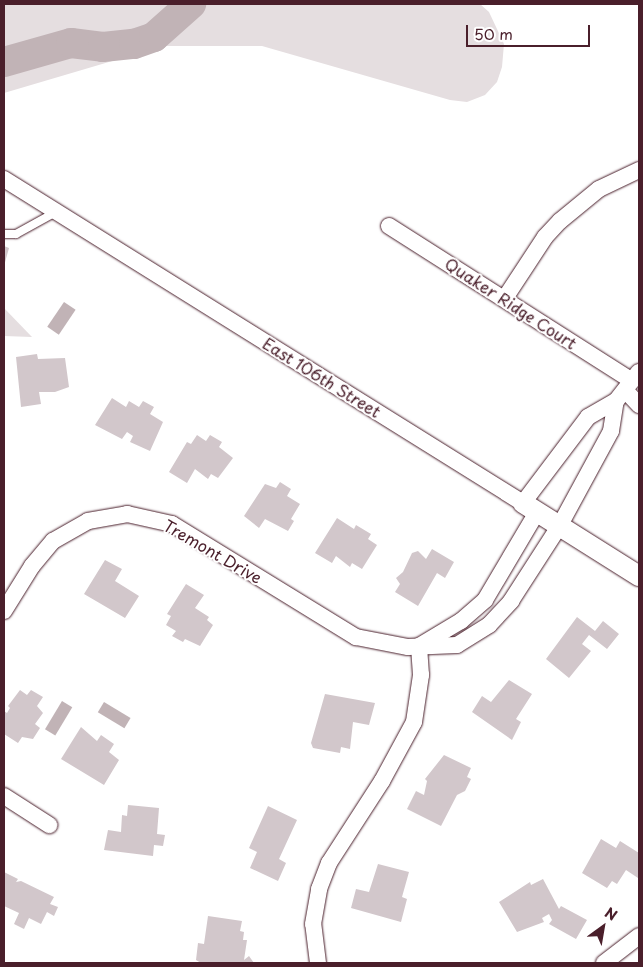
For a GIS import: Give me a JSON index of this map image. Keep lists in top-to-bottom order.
{
  "streets": {
    "street": ["Quaker Ridge Court", "East 106th Street", "Tremont Drive"]
  },
  "crossings": [
    ["Quaker Ridge Court", "Tremont Drive"],
    ["East 106th Street", "Tremont Drive"]
  ],
  "scale_bar": "50 m",
  "north": "top right"
}
